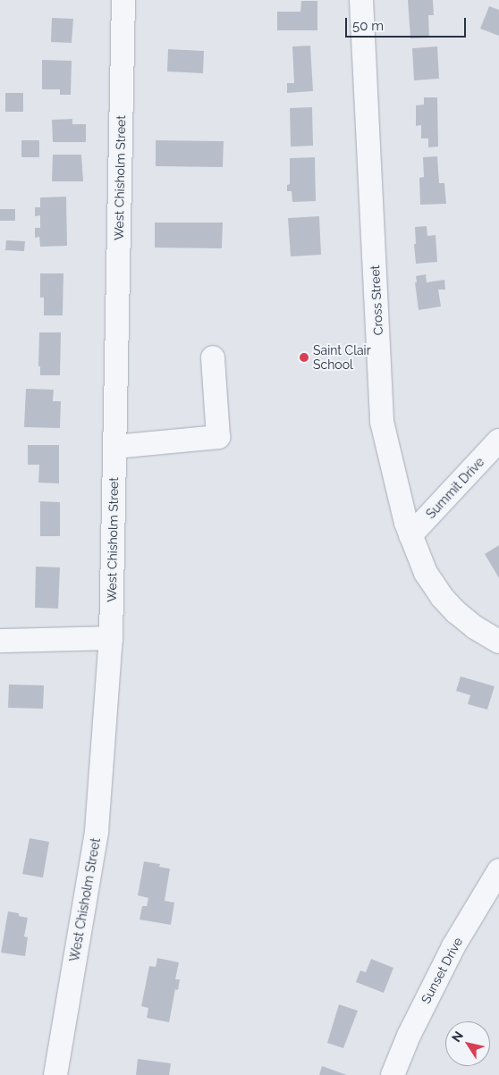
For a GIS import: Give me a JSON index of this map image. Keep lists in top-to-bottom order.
{
  "streets": {
    "street": [
      "West Chisholm Street",
      "Cross Street",
      "Summit Drive",
      "Sunset Drive"
    ]
  },
  "crossings": [
    ["Cross Street", "Summit Drive"]
  ],
  "places": ["Saint Clair School"],
  "scale_bar": "50 m",
  "north": "top left"
}
